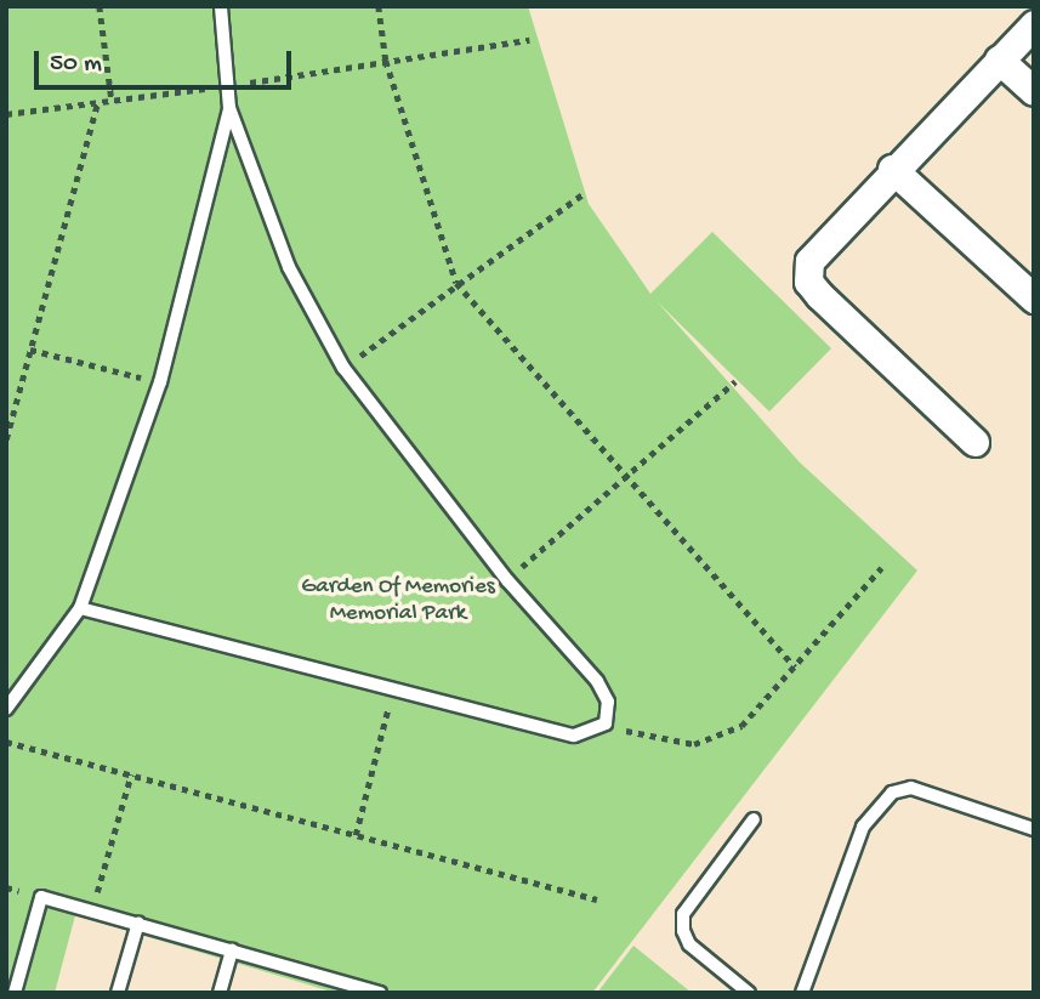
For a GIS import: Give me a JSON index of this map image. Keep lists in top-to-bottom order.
{
  "parks": ["Garden Of Memories Memorial Park"],
  "scale_bar": "50 m"
}
